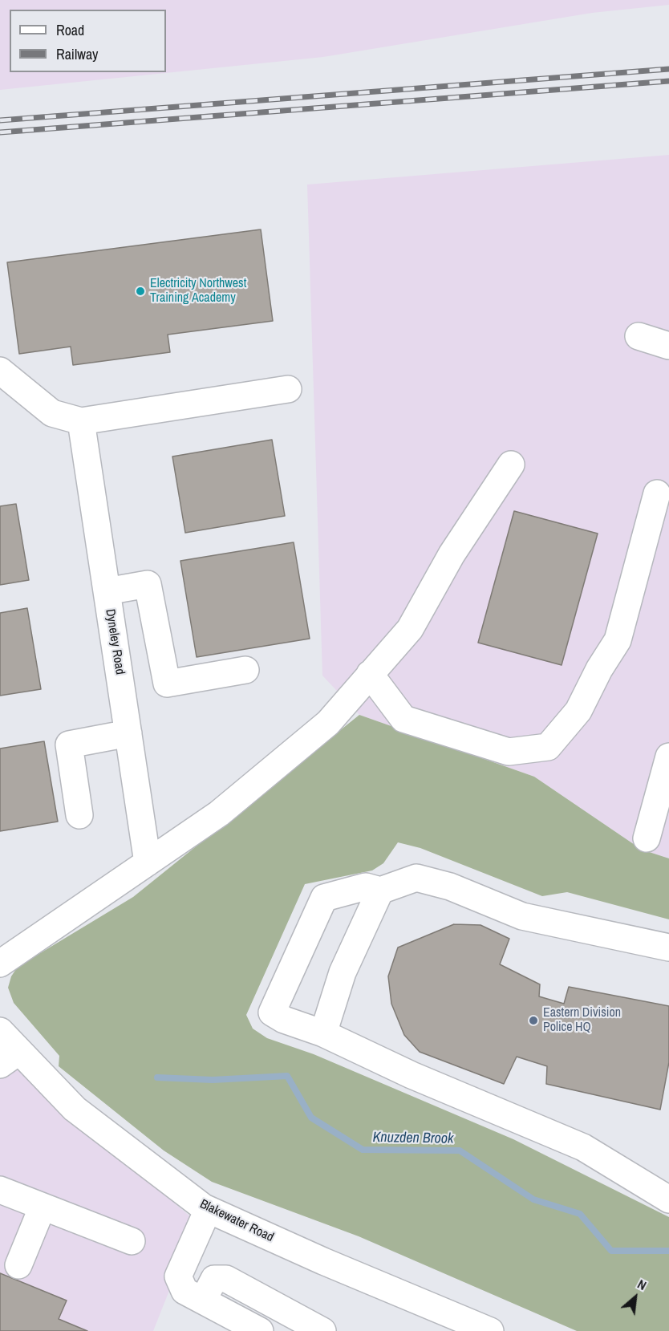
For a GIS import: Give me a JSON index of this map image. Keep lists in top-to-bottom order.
{
  "streets": {
    "street": ["Dyneley Road", "Blakewater Road"]
  },
  "water": ["Knuzden Brook"],
  "places": ["Electricity Northwest Training Academy", "Eastern Division Police HQ"],
  "legend": ["Road", "Railway"],
  "north": "top right"
}
